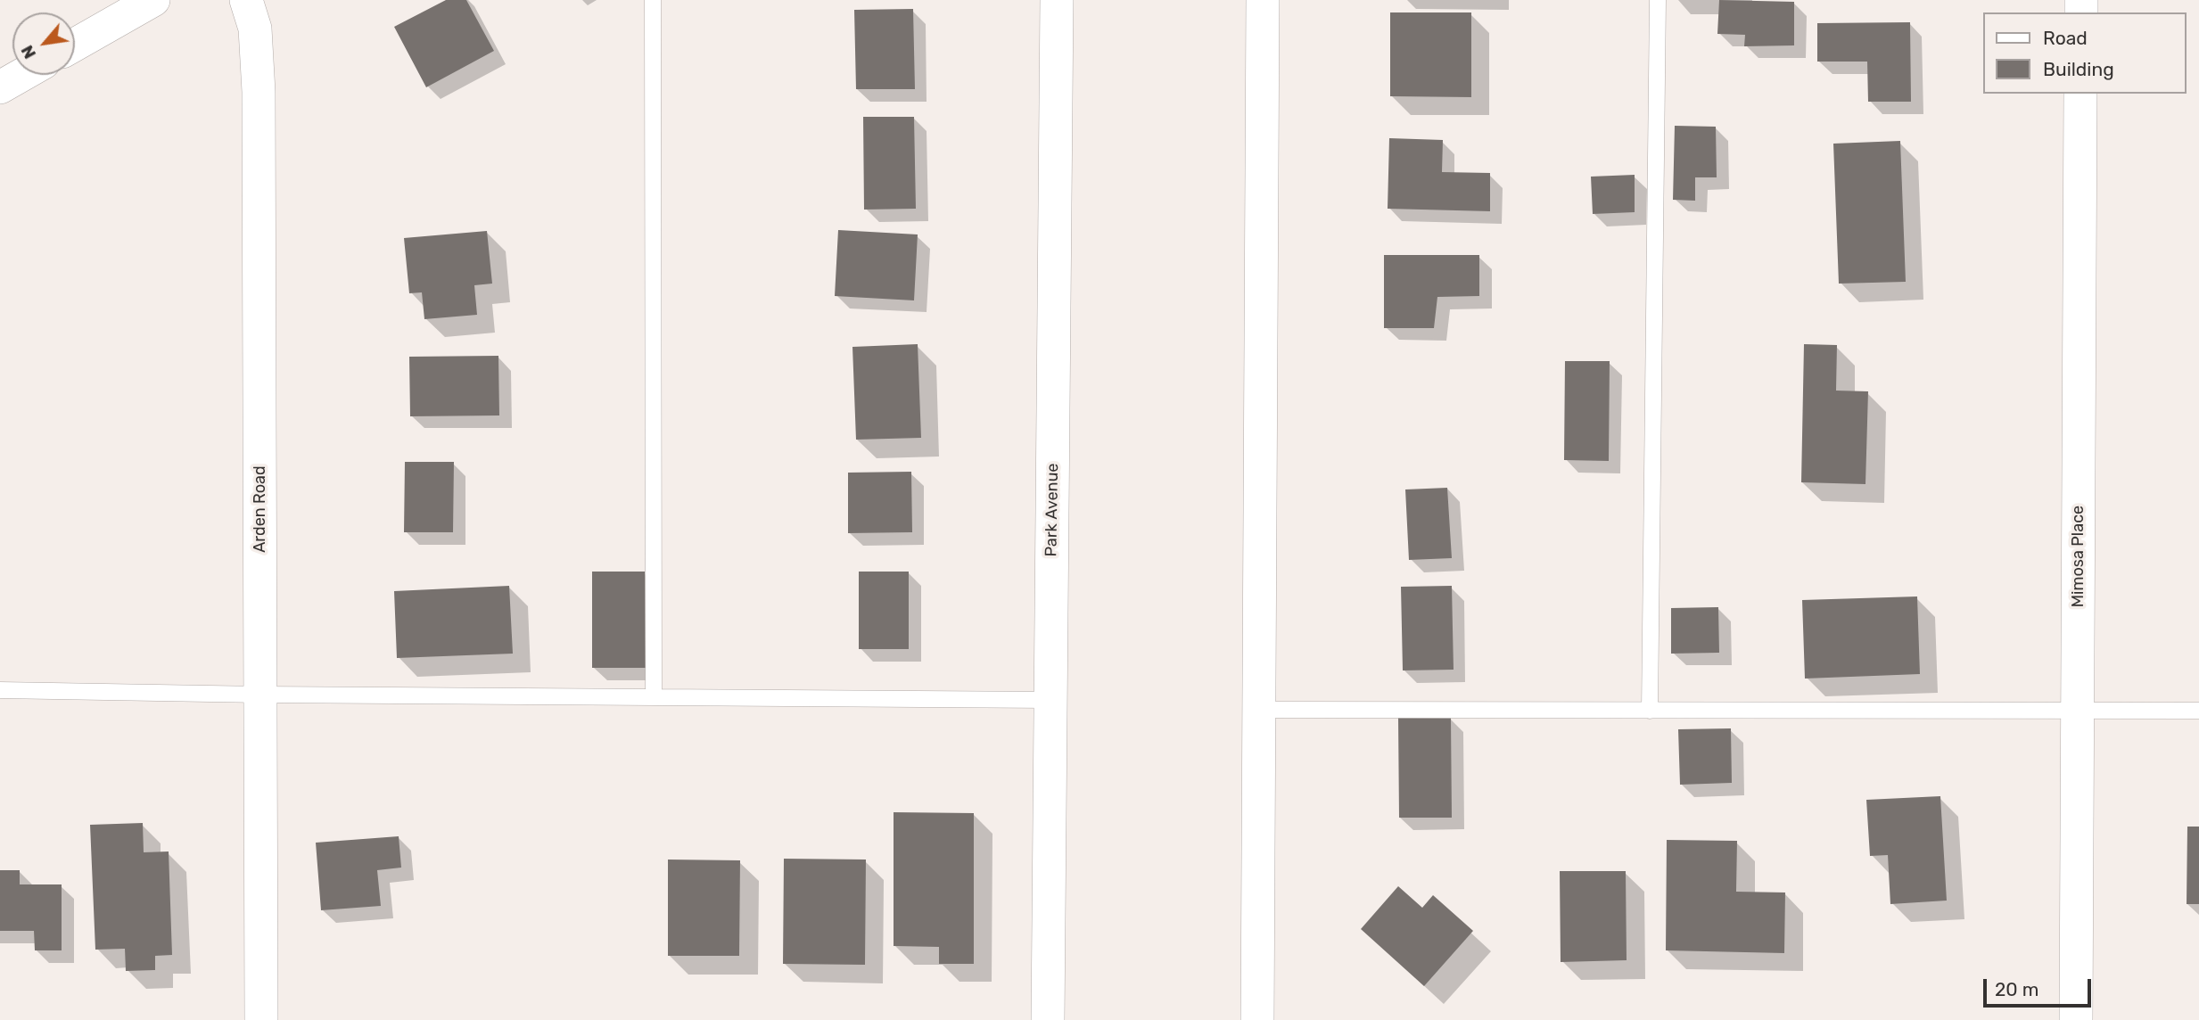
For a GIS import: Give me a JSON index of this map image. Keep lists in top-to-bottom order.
{
  "streets": {
    "street": ["Arden Road", "Park Avenue", "Mimosa Place"]
  },
  "legend": ["Road", "Building"],
  "scale_bar": "20 m",
  "north": "bottom left"
}
